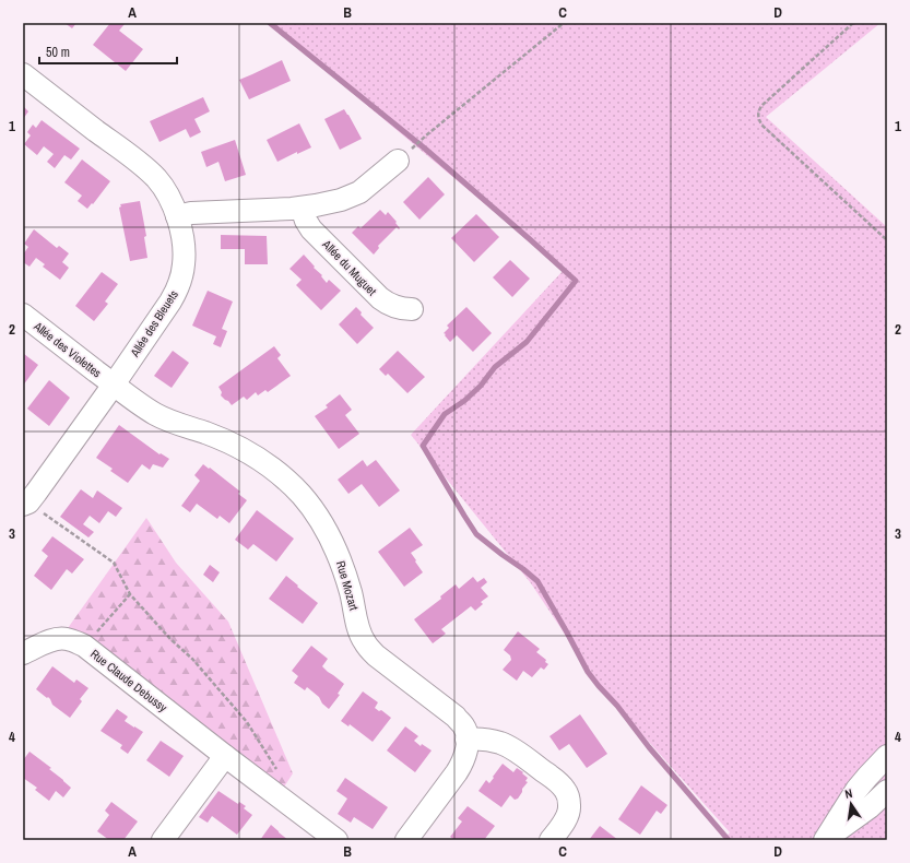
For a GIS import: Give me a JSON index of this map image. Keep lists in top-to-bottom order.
{
  "streets": {
    "street": [
      "Allée du Muguet",
      "Allée des Bleuets",
      "Allée des Violettes",
      "Rue Mozart",
      "Rue Claude Debussy"
    ]
  },
  "crossings": [
    ["Allée des Bleuets", "Allée des Violettes"],
    ["Allée des Bleuets", "Rue Mozart"],
    ["Allée des Violettes", "Rue Mozart"]
  ],
  "scale_bar": "50 m",
  "north": "top",
  "grid": {
    "columns": [
      "A",
      "B",
      "C",
      "D"
    ],
    "rows": [
      "1",
      "2",
      "3",
      "4"
    ]
  }
}
